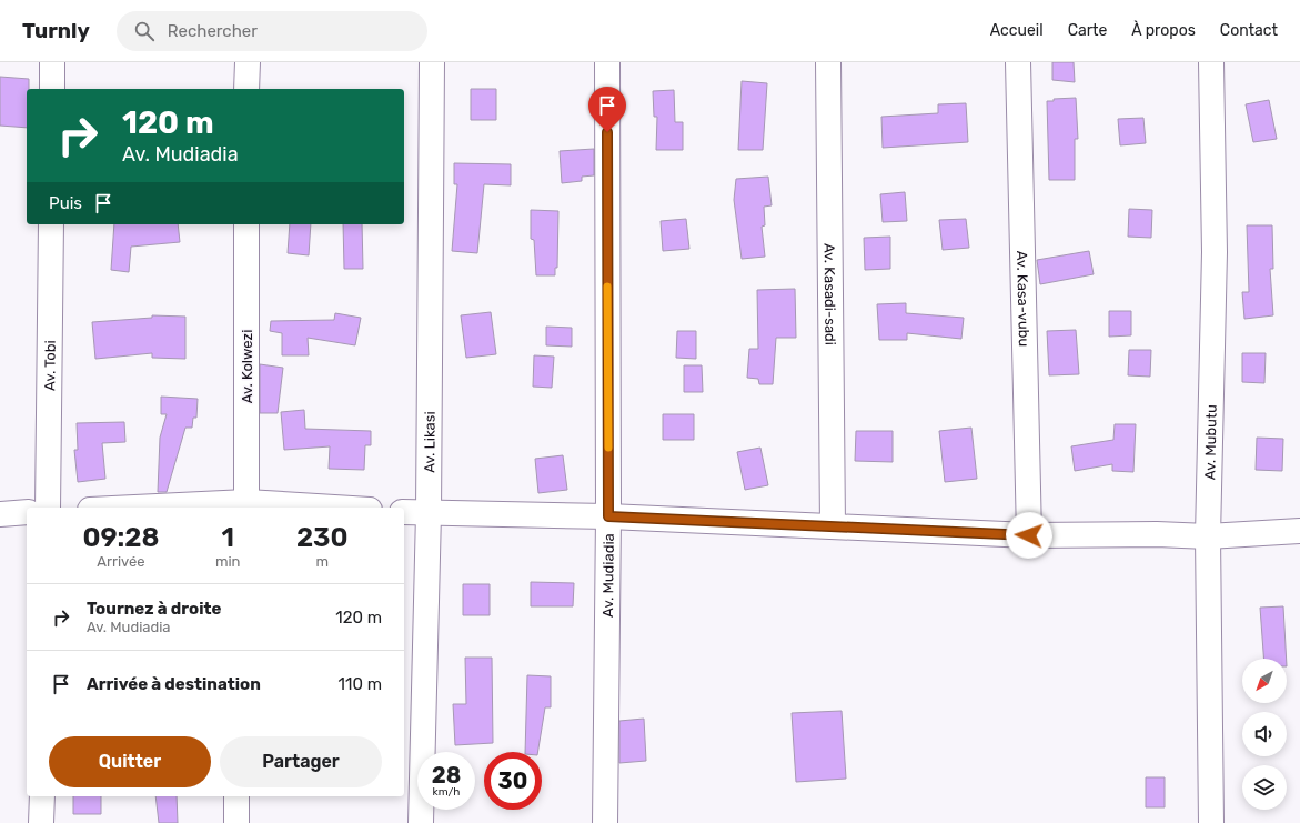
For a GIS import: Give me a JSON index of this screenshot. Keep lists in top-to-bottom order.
{
  "streets": {
    "street": [
      "Av. Kasadi-sadi",
      "Av. Kasa-vubu",
      "Av. Tobi",
      "Av. Kolwezi",
      "Av. Mubutu",
      "Av. Likasi",
      "Av. Mudiadia"
    ]
  },
  "north": "bottom left",
  "page": {
    "header": "Turnly",
    "search": "Rechercher",
    "nav": [
      "Accueil",
      "Carte",
      "À propos",
      "Contact"
    ],
    "turn": ["120 m", "Av. Mudiadia"],
    "then": "Puis",
    "eta": [
      "09:28",
      "Arrivée",
      "1",
      "min",
      "230",
      "m"
    ],
    "list": [
      {
        "name": "Tournez à droite",
        "note": "Av. Mudiadia",
        "value": "120 m"
      },
      {
        "name": "Arrivée à destination",
        "value": "110 m"
      }
    ],
    "buttons": ["Quitter", "Partager"],
    "speed": "28 km/h",
    "limit": "30"
  }
}
